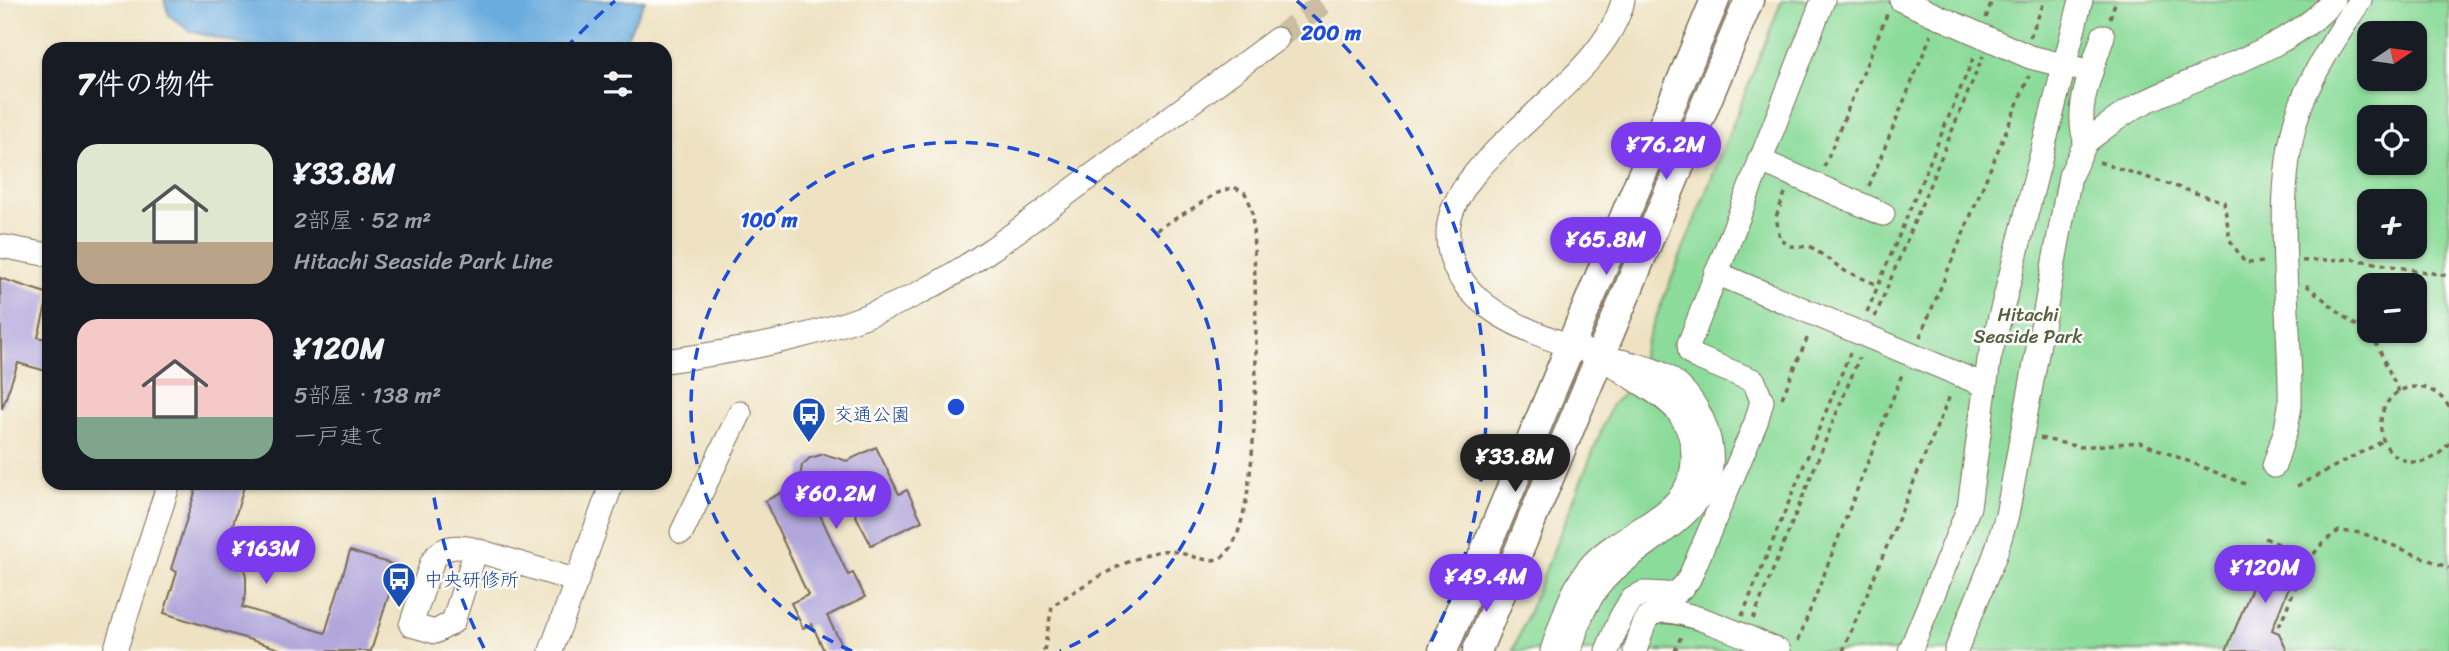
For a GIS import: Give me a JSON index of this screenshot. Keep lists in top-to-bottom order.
{
  "parks": ["Hitachi Seaside Park"],
  "places": {
    "bus stop": ["交通公園", "中央研修所"]
  },
  "north": "right",
  "page": {
    "map_buttons": ["+", "−"],
    "heading": "7件の物件",
    "price": [
      "¥76.2M",
      "¥65.8M",
      "¥33.8M",
      "¥60.2M",
      "¥163M",
      "¥120M",
      "¥49.4M"
    ],
    "list": [
      {
        "name": "¥33.8M",
        "note": "2部屋 · 52 m² · Hitachi Seaside Park Line"
      },
      {
        "name": "¥120M",
        "note": "5部屋 · 138 m² · 一戸建て"
      }
    ]
  },
  "rings": ["200 m", "100 m"]
}
